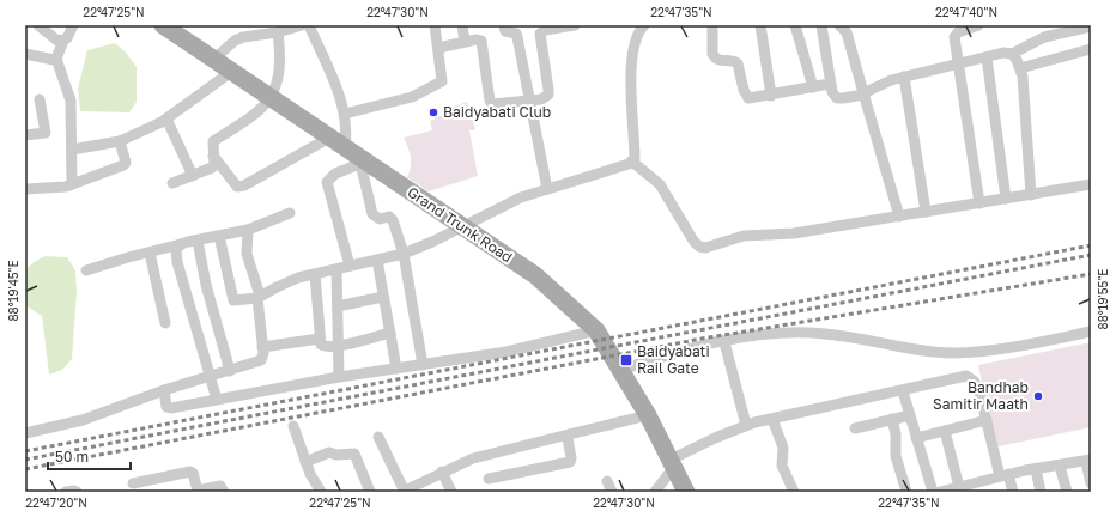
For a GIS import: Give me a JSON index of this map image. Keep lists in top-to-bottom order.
{
  "streets": {
    "main road": ["Grand Trunk Road"]
  },
  "places": {
    "other": ["Baidyabati Club", "Bandhab Samitir Maath"],
    "transit": ["Baidyabati Rail Gate"]
  },
  "scale_bar": "50 m",
  "coordinates": [
    "22°47'25\"N",
    "22°47'30\"N",
    "22°47'35\"N",
    "22°47'40\"N",
    "88°19'45\"E",
    "88°19'55\"E",
    "22°47'20\"N"
  ]
}
